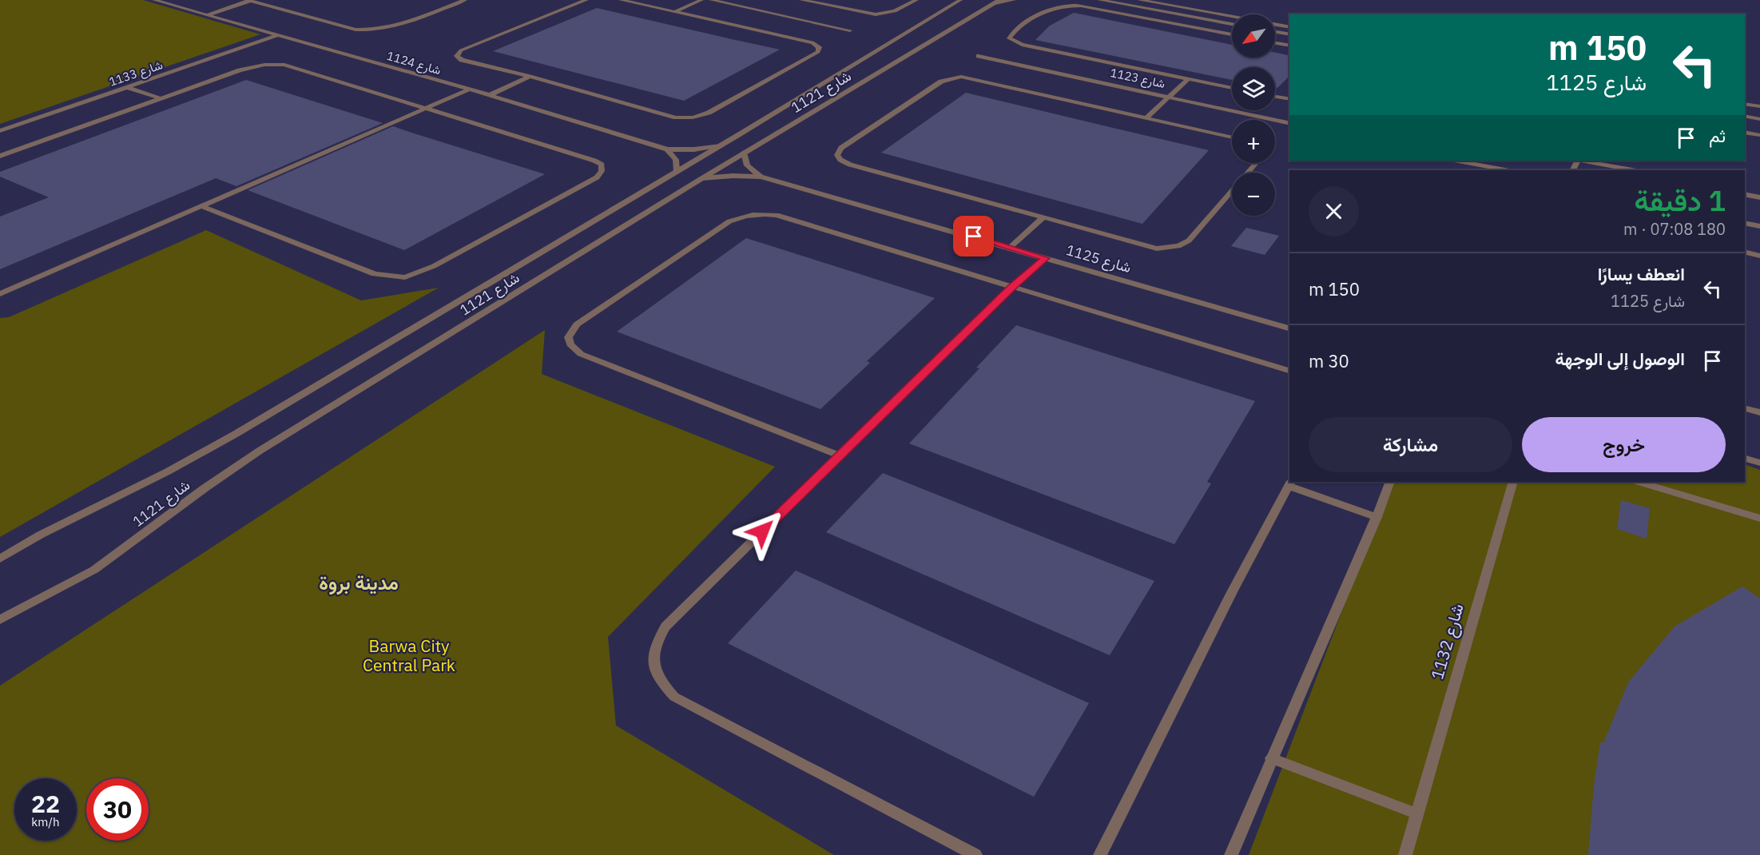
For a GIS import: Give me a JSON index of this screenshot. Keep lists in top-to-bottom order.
{
  "streets": {
    "street": [
      "شارع 1124",
      "شارع 1133",
      "شارع 1123",
      "شارع 1121",
      "شارع 1125",
      "شارع 1132"
    ]
  },
  "crossings": [
    ["شارع 1124", "شارع 1133"],
    ["شارع 1124", "شارع 1121"],
    ["شارع 1121", "شارع 1125"]
  ],
  "districts": ["مدينة بروة"],
  "parks": ["Barwa City Central Park"],
  "north": "bottom left",
  "page": {
    "map_buttons": ["+", "−"],
    "turn": ["150 m", "شارع 1125"],
    "then": "ثم",
    "heading": ["1 دقيقة", "180 m · 07:08"],
    "list": [
      {
        "name": "انعطف يسارًا",
        "note": "شارع 1125",
        "value": "150 m"
      },
      {
        "name": "الوصول إلى الوجهة",
        "value": "30 m"
      }
    ],
    "buttons": ["خروج", "مشاركة"],
    "speed": "22 km/h",
    "limit": "30"
  }
}
